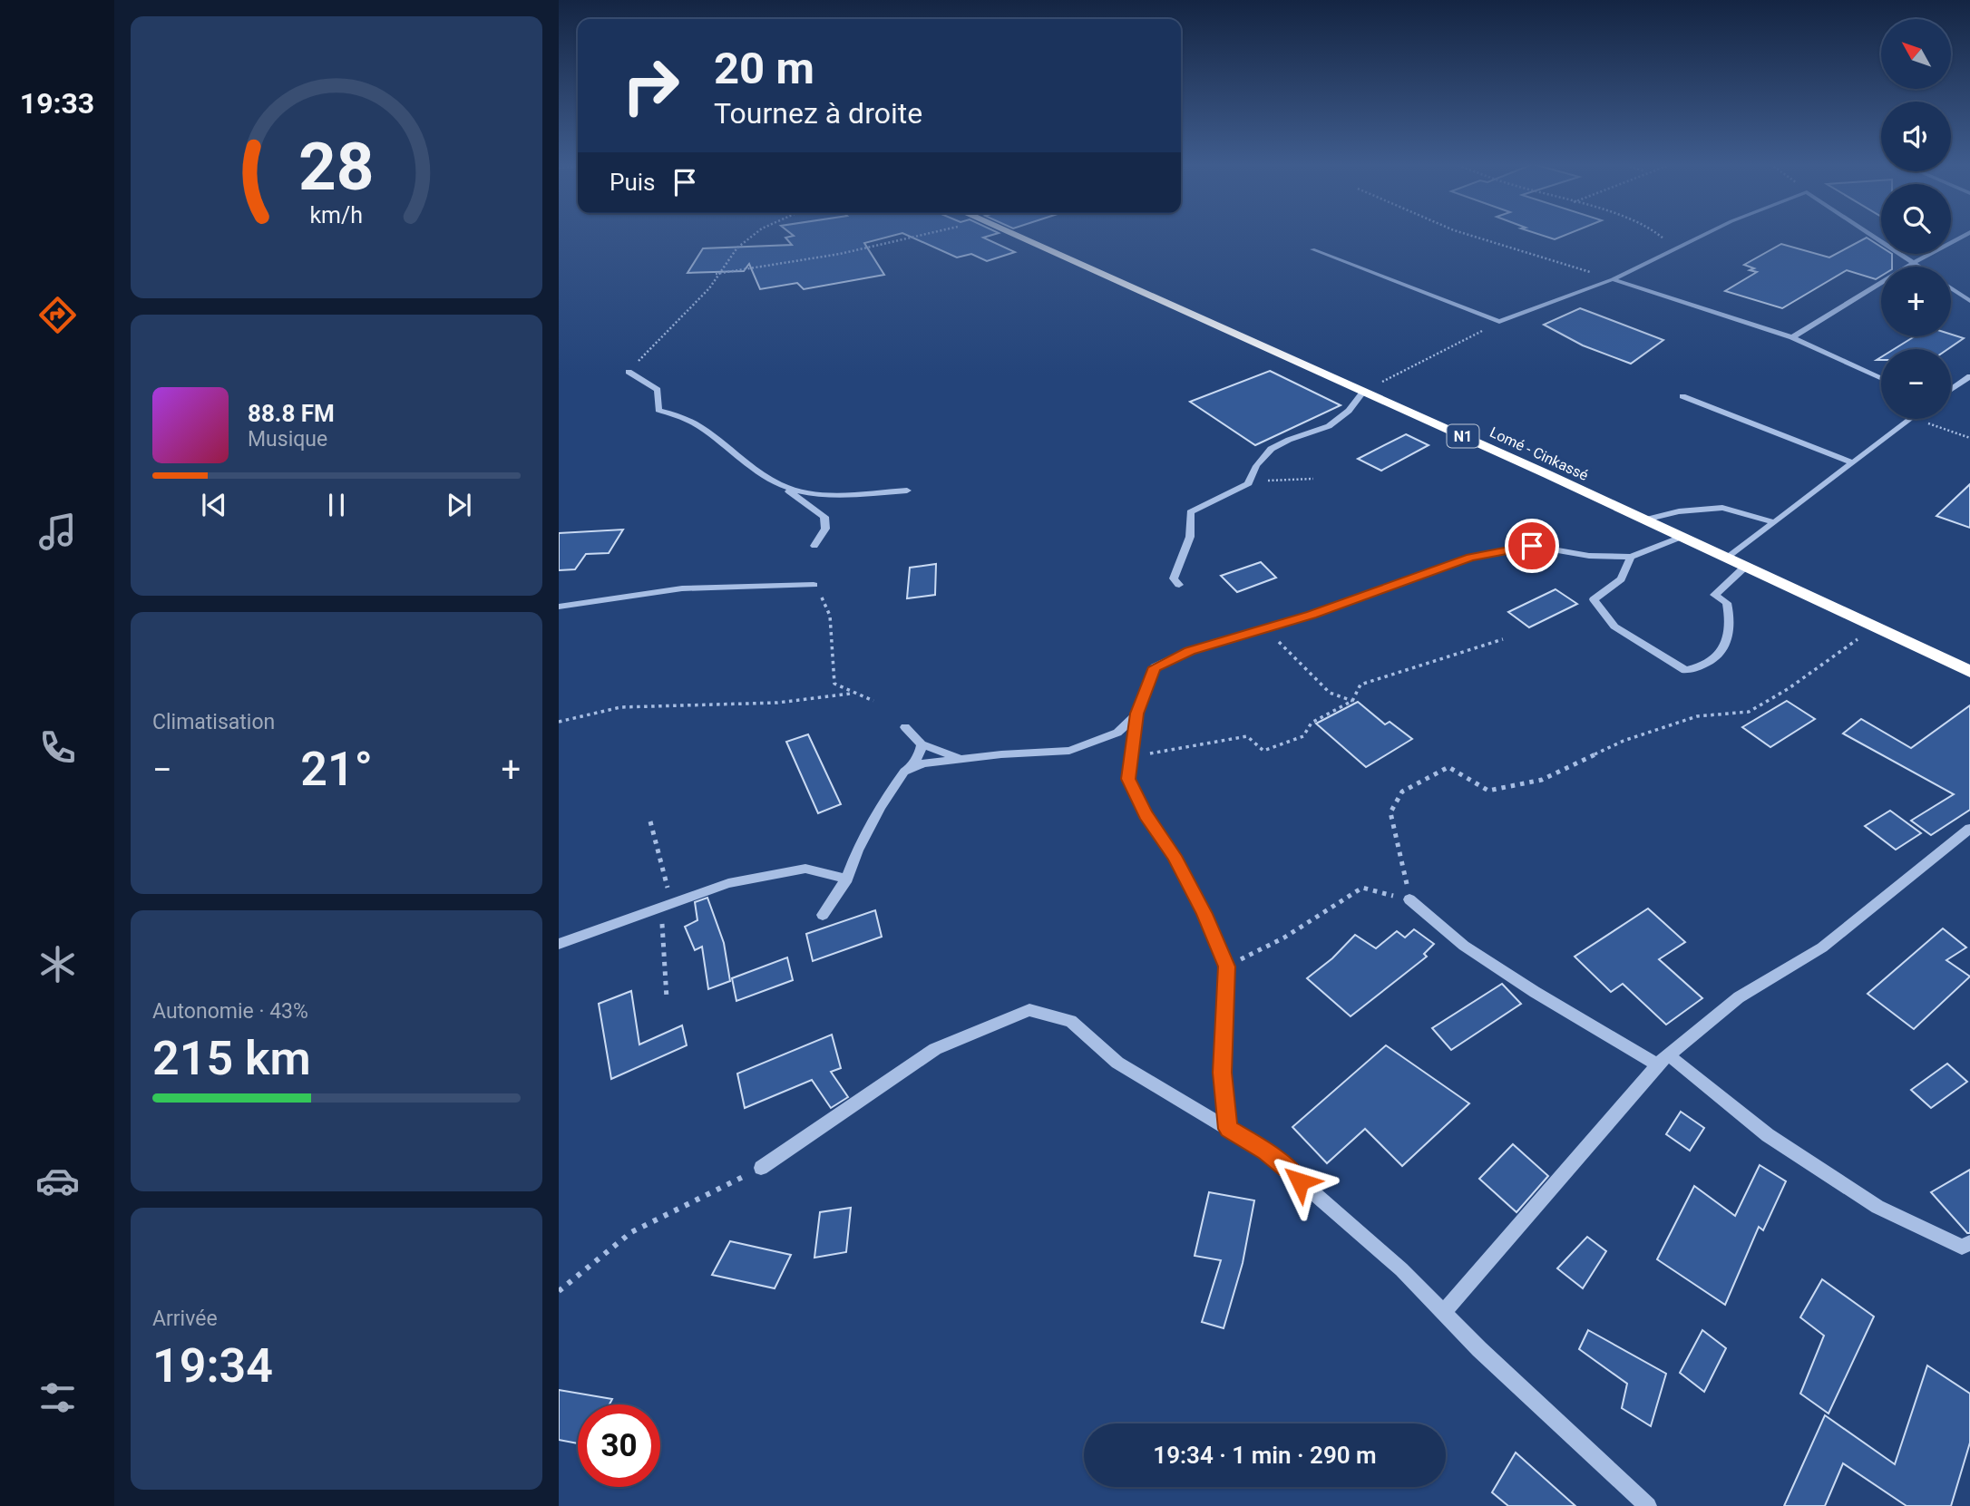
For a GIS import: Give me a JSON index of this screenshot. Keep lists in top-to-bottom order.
{
  "streets": {
    "highway": ["N1", "Lomé - Cinkassé"]
  },
  "north": "top left",
  "page": {
    "tabs": "19:33",
    "map_buttons": ["+", "−"],
    "turn": ["20 m", "Tournez à droite"],
    "then": "Puis",
    "song": ["88.8 FM", "Musique"],
    "tile": [
      "Climatisation",
      ["Autonomie · 43%", "215 km"],
      ["Arrivée", "19:34"]
    ],
    "heat": ["−", "21°", "+"],
    "limit": "30",
    "trip": "19:34 · 1 min · 290 m",
    "gauge": ["28", "km/h"]
  }
}
